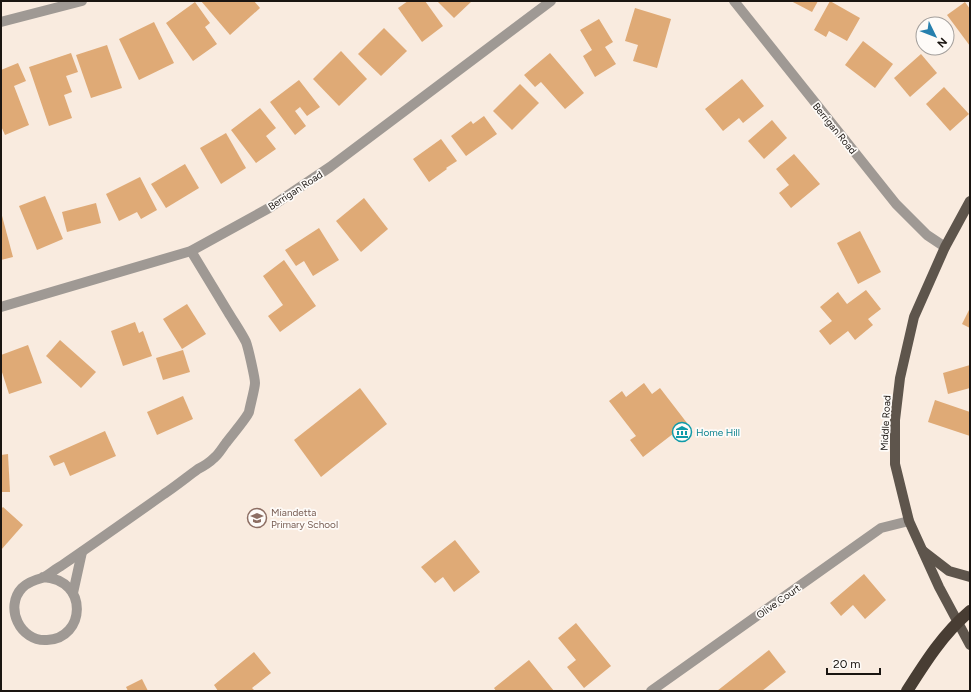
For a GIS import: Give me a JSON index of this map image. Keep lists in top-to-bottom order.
{
  "streets": {
    "main road": ["Middle Road"],
    "street": ["Berrigan Road", "Olive Court"]
  },
  "crossings": [
    ["Berrigan Road", "Middle Road"],
    ["Middle Road", "Olive Court"]
  ],
  "places": {
    "museum": ["Home Hill"],
    "school or university": ["Miandetta Primary School"]
  },
  "scale_bar": "20 m",
  "north": "bottom right"
}
